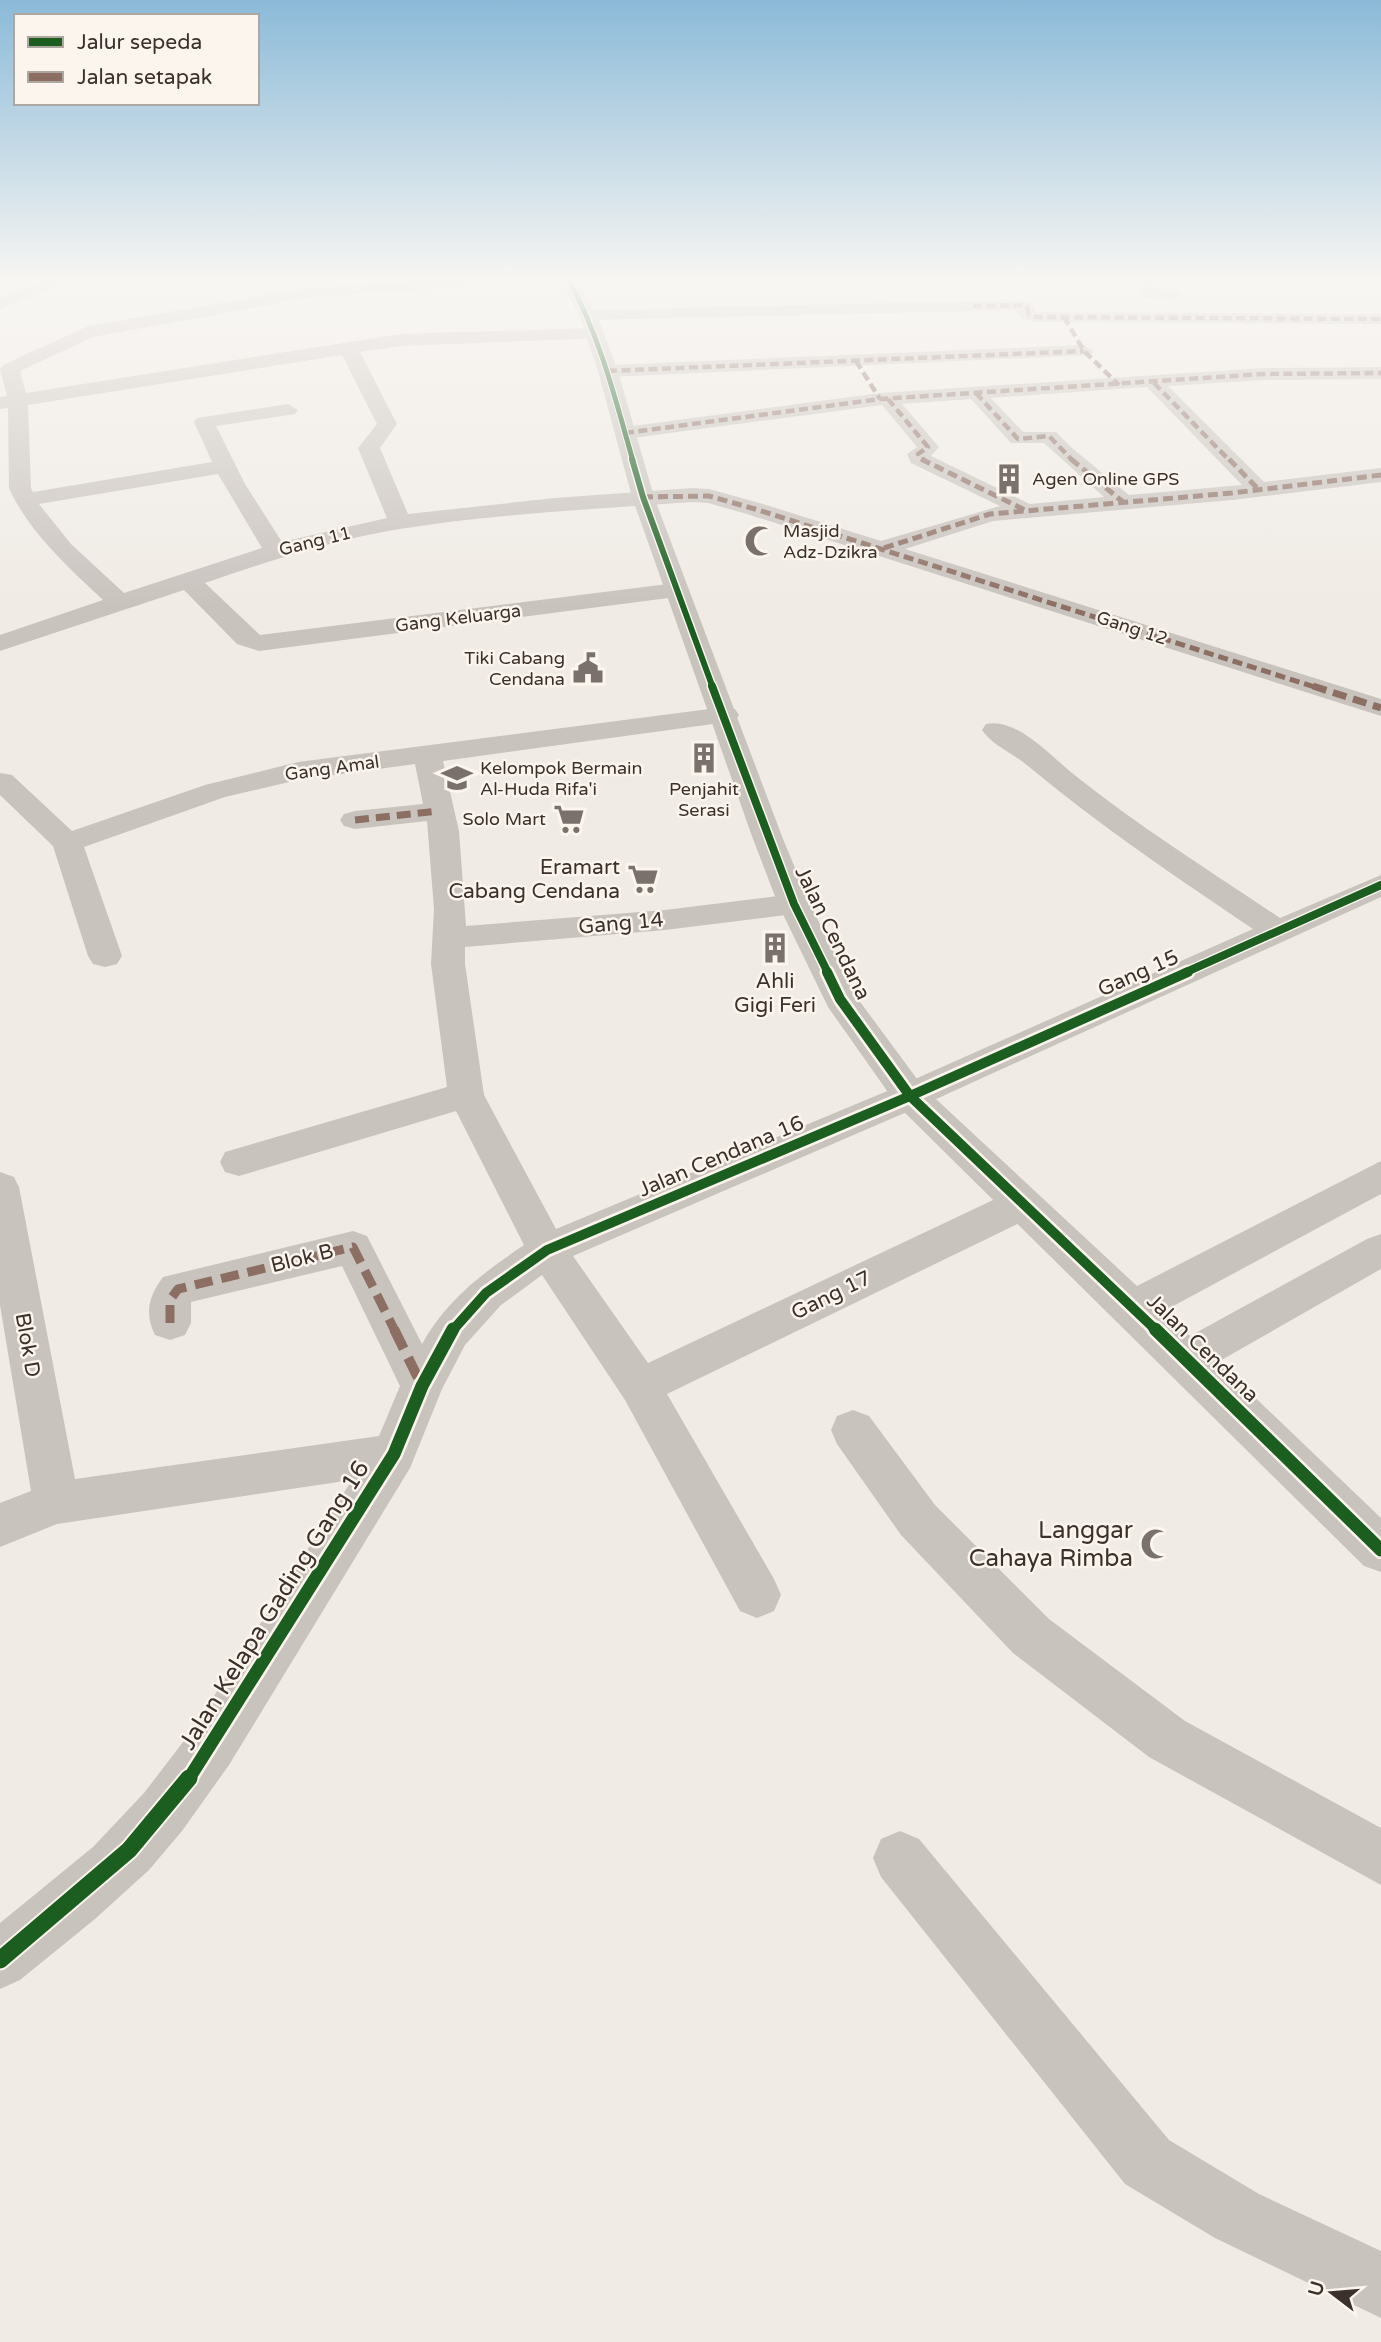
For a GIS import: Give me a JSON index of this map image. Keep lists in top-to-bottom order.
{
  "streets": {
    "street": [
      "Gang 11",
      "Gang Keluarga",
      "Gang 12",
      "Gang Amal",
      "Gang 14",
      "Jalan Cendana",
      "Gang 15",
      "Jalan Cendana 16",
      "Blok B",
      "Gang 17",
      "Blok D",
      "Jalan Kelapa Gading Gang 16"
    ]
  },
  "crossings": [
    ["Gang 11", "Gang Keluarga"],
    ["Gang 11", "Gang 12"],
    ["Gang 11", "Jalan Cendana"],
    ["Gang Keluarga", "Jalan Cendana"],
    ["Gang 12", "Jalan Cendana"],
    ["Gang Amal", "Jalan Cendana"],
    ["Gang 14", "Jalan Cendana"],
    ["Jalan Cendana", "Gang 15"],
    ["Jalan Cendana", "Jalan Cendana 16"],
    ["Jalan Cendana", "Gang 17"],
    ["Gang 15", "Jalan Cendana 16"],
    ["Jalan Cendana 16", "Jalan Kelapa Gading Gang 16"],
    ["Blok B", "Jalan Kelapa Gading Gang 16"]
  ],
  "places": {
    "building": ["Agen Online GPS", "Penjahit Serasi", "Ahli Gigi Feri"],
    "mosque": ["Masjid Adz-Dzikra", "Langgar Cahaya Rimba"],
    "public building": ["Tiki Cabang Cendana"],
    "school or university": ["Kelompok Bermain Al-Huda Rifa'i"],
    "supermarket": ["Solo Mart", "Eramart Cabang Cendana"]
  },
  "legend": ["Jalur sepeda", "Jalan setapak"],
  "north": "left"
}
